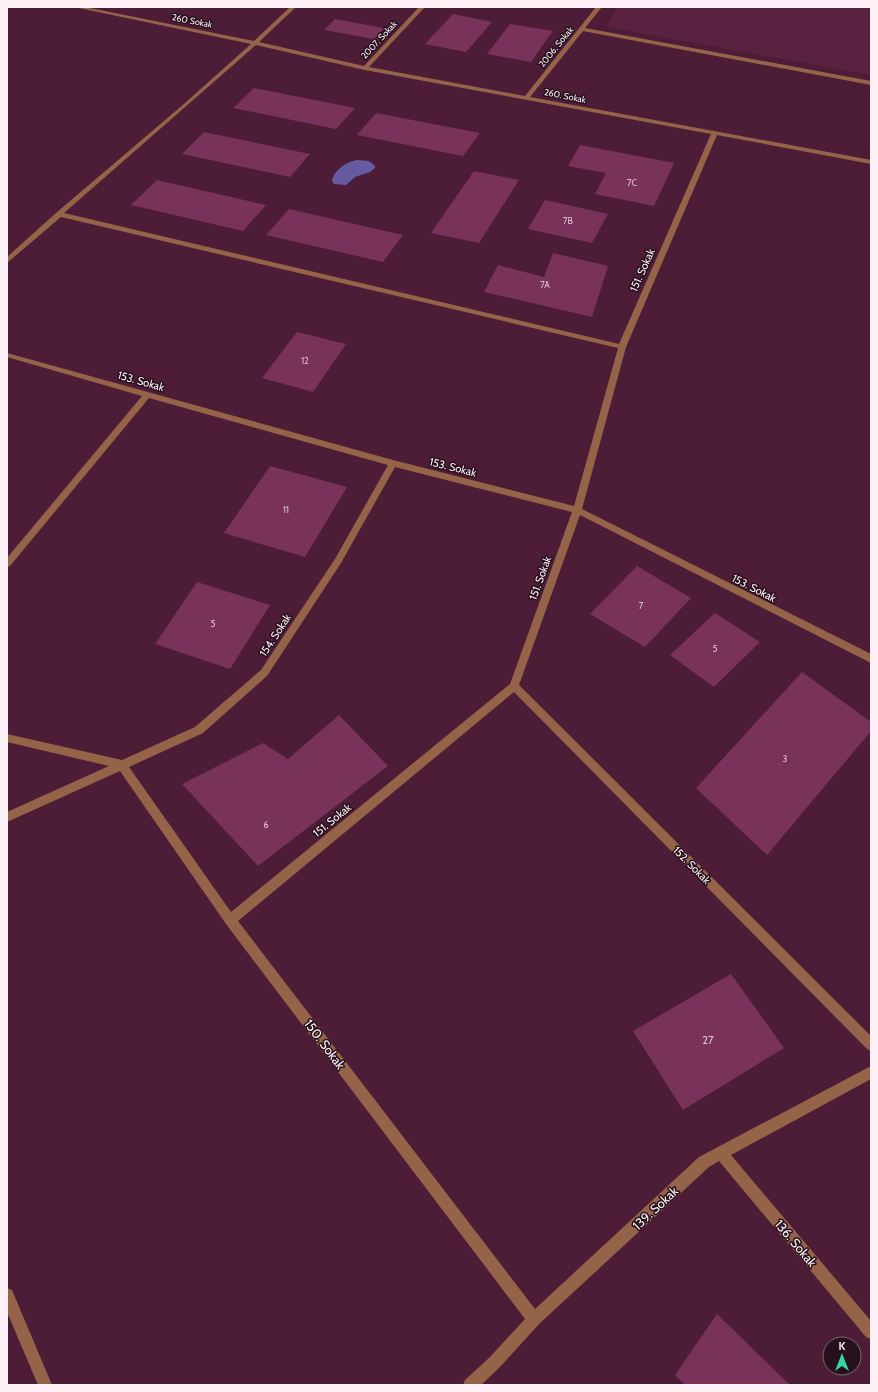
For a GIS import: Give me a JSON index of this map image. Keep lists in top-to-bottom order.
{
  "streets": {
    "street": [
      "260 Sokak",
      "2007. Sokak",
      "2006. Sokak",
      "260. Sokak",
      "151. Sokak",
      "153. Sokak",
      "154. Sokak",
      "152. Sokak",
      "150. Sokak",
      "139. Sokak",
      "136. Sokak"
    ]
  },
  "crossings": [
    ["260 Sokak", "260. Sokak"],
    ["2007. Sokak", "260. Sokak"],
    ["2006. Sokak", "260. Sokak"],
    ["260. Sokak", "151. Sokak"],
    ["151. Sokak", "153. Sokak"],
    ["151. Sokak", "152. Sokak"],
    ["151. Sokak", "150. Sokak"],
    ["153. Sokak", "154. Sokak"],
    ["154. Sokak", "150. Sokak"],
    ["150. Sokak", "139. Sokak"],
    ["139. Sokak", "136. Sokak"]
  ],
  "house_numbers": [
    "7C",
    "7B",
    "7A",
    "12",
    "11",
    "7",
    "5",
    "5",
    "3",
    "6",
    "27"
  ],
  "north": "top"
}
